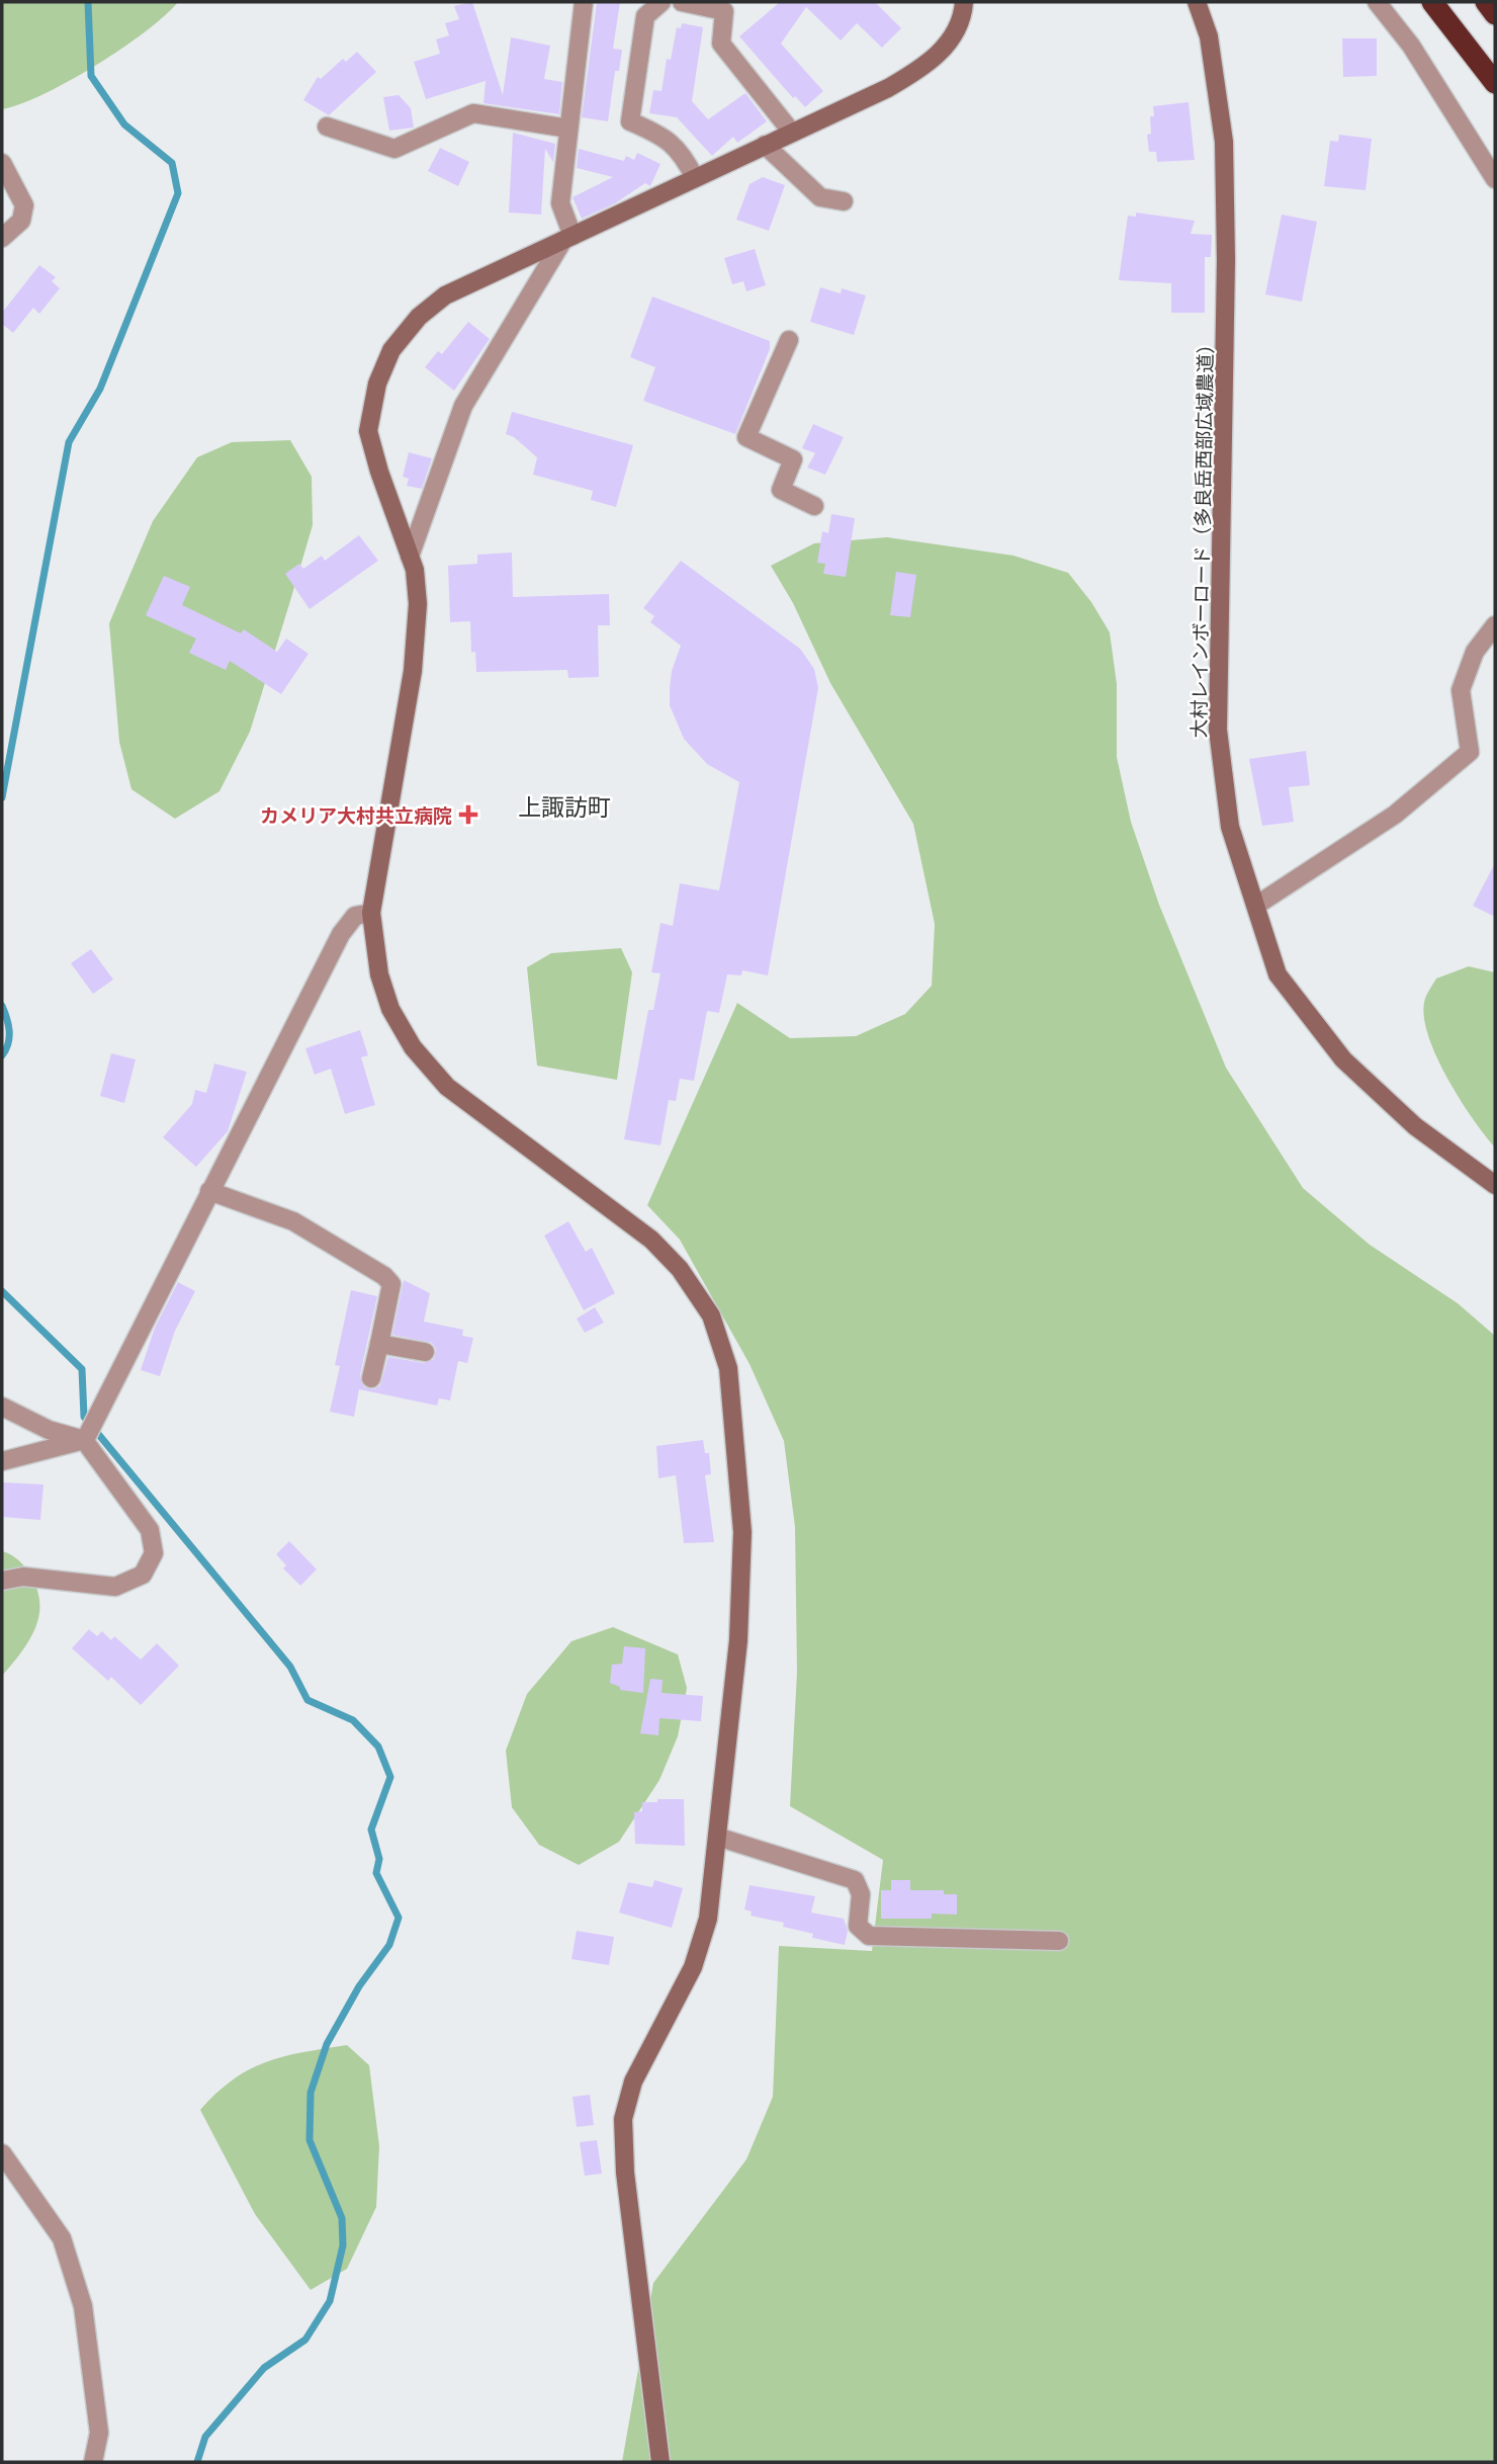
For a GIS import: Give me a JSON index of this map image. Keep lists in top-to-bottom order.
{
  "streets": {
    "street": ["大村レインボーロード（多良岳西部広域農道）"]
  },
  "districts": ["上諏訪町"],
  "places": {
    "health": ["カメリア大村共立病院"]
  }
}
